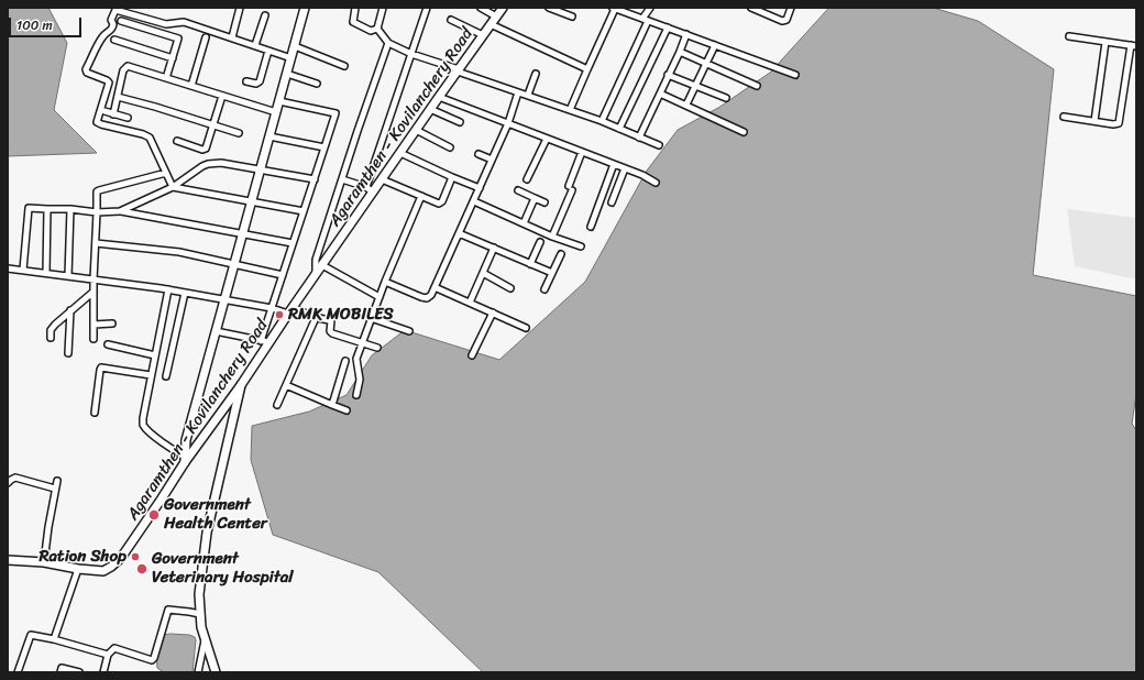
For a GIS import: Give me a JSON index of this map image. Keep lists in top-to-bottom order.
{
  "streets": {
    "main road": ["Agaramthen - Kovilanchery Road"]
  },
  "places": [
    "RMK MOBILES",
    "Government Health Center",
    "Ration Shop",
    "Government Veterinary Hospital"
  ],
  "scale_bar": "100 m"
}
